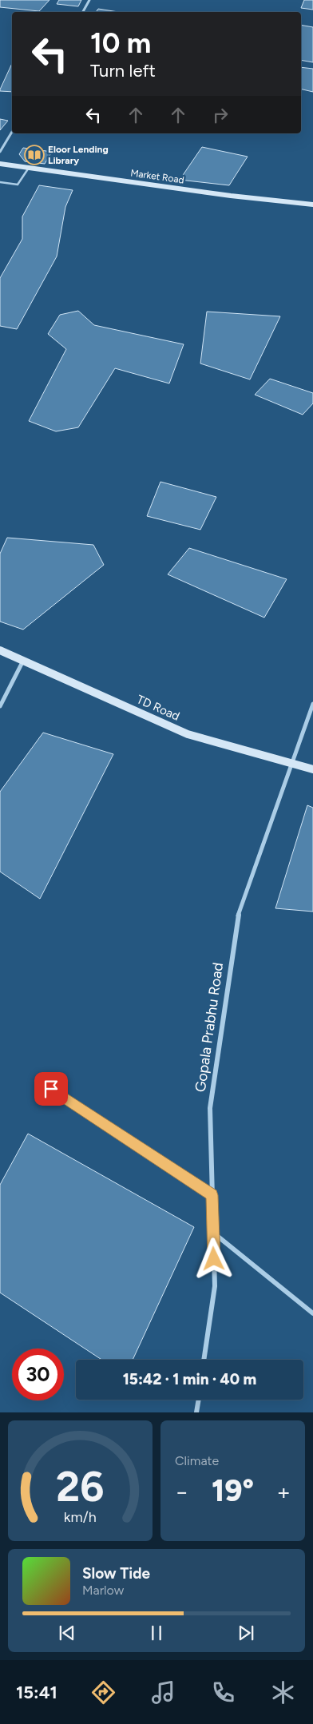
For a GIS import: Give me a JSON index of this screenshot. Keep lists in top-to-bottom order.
{
  "streets": {
    "street": ["Market Road", "TD Road", "Gopala Prabhu Road"]
  },
  "crossings": [
    ["TD Road", "Gopala Prabhu Road"]
  ],
  "places": {
    "library": ["Eloor Lending Library"]
  },
  "page": {
    "turn": ["10 m", "Turn left"],
    "limit": "30",
    "trip": "15:42 · 1 min · 40 m",
    "tile": "Climate",
    "heat": ["−", "19°", "+"],
    "song": ["Slow Tide", "Marlow"],
    "tabs": "15:41",
    "gauge": ["26", "km/h"]
  }
}
